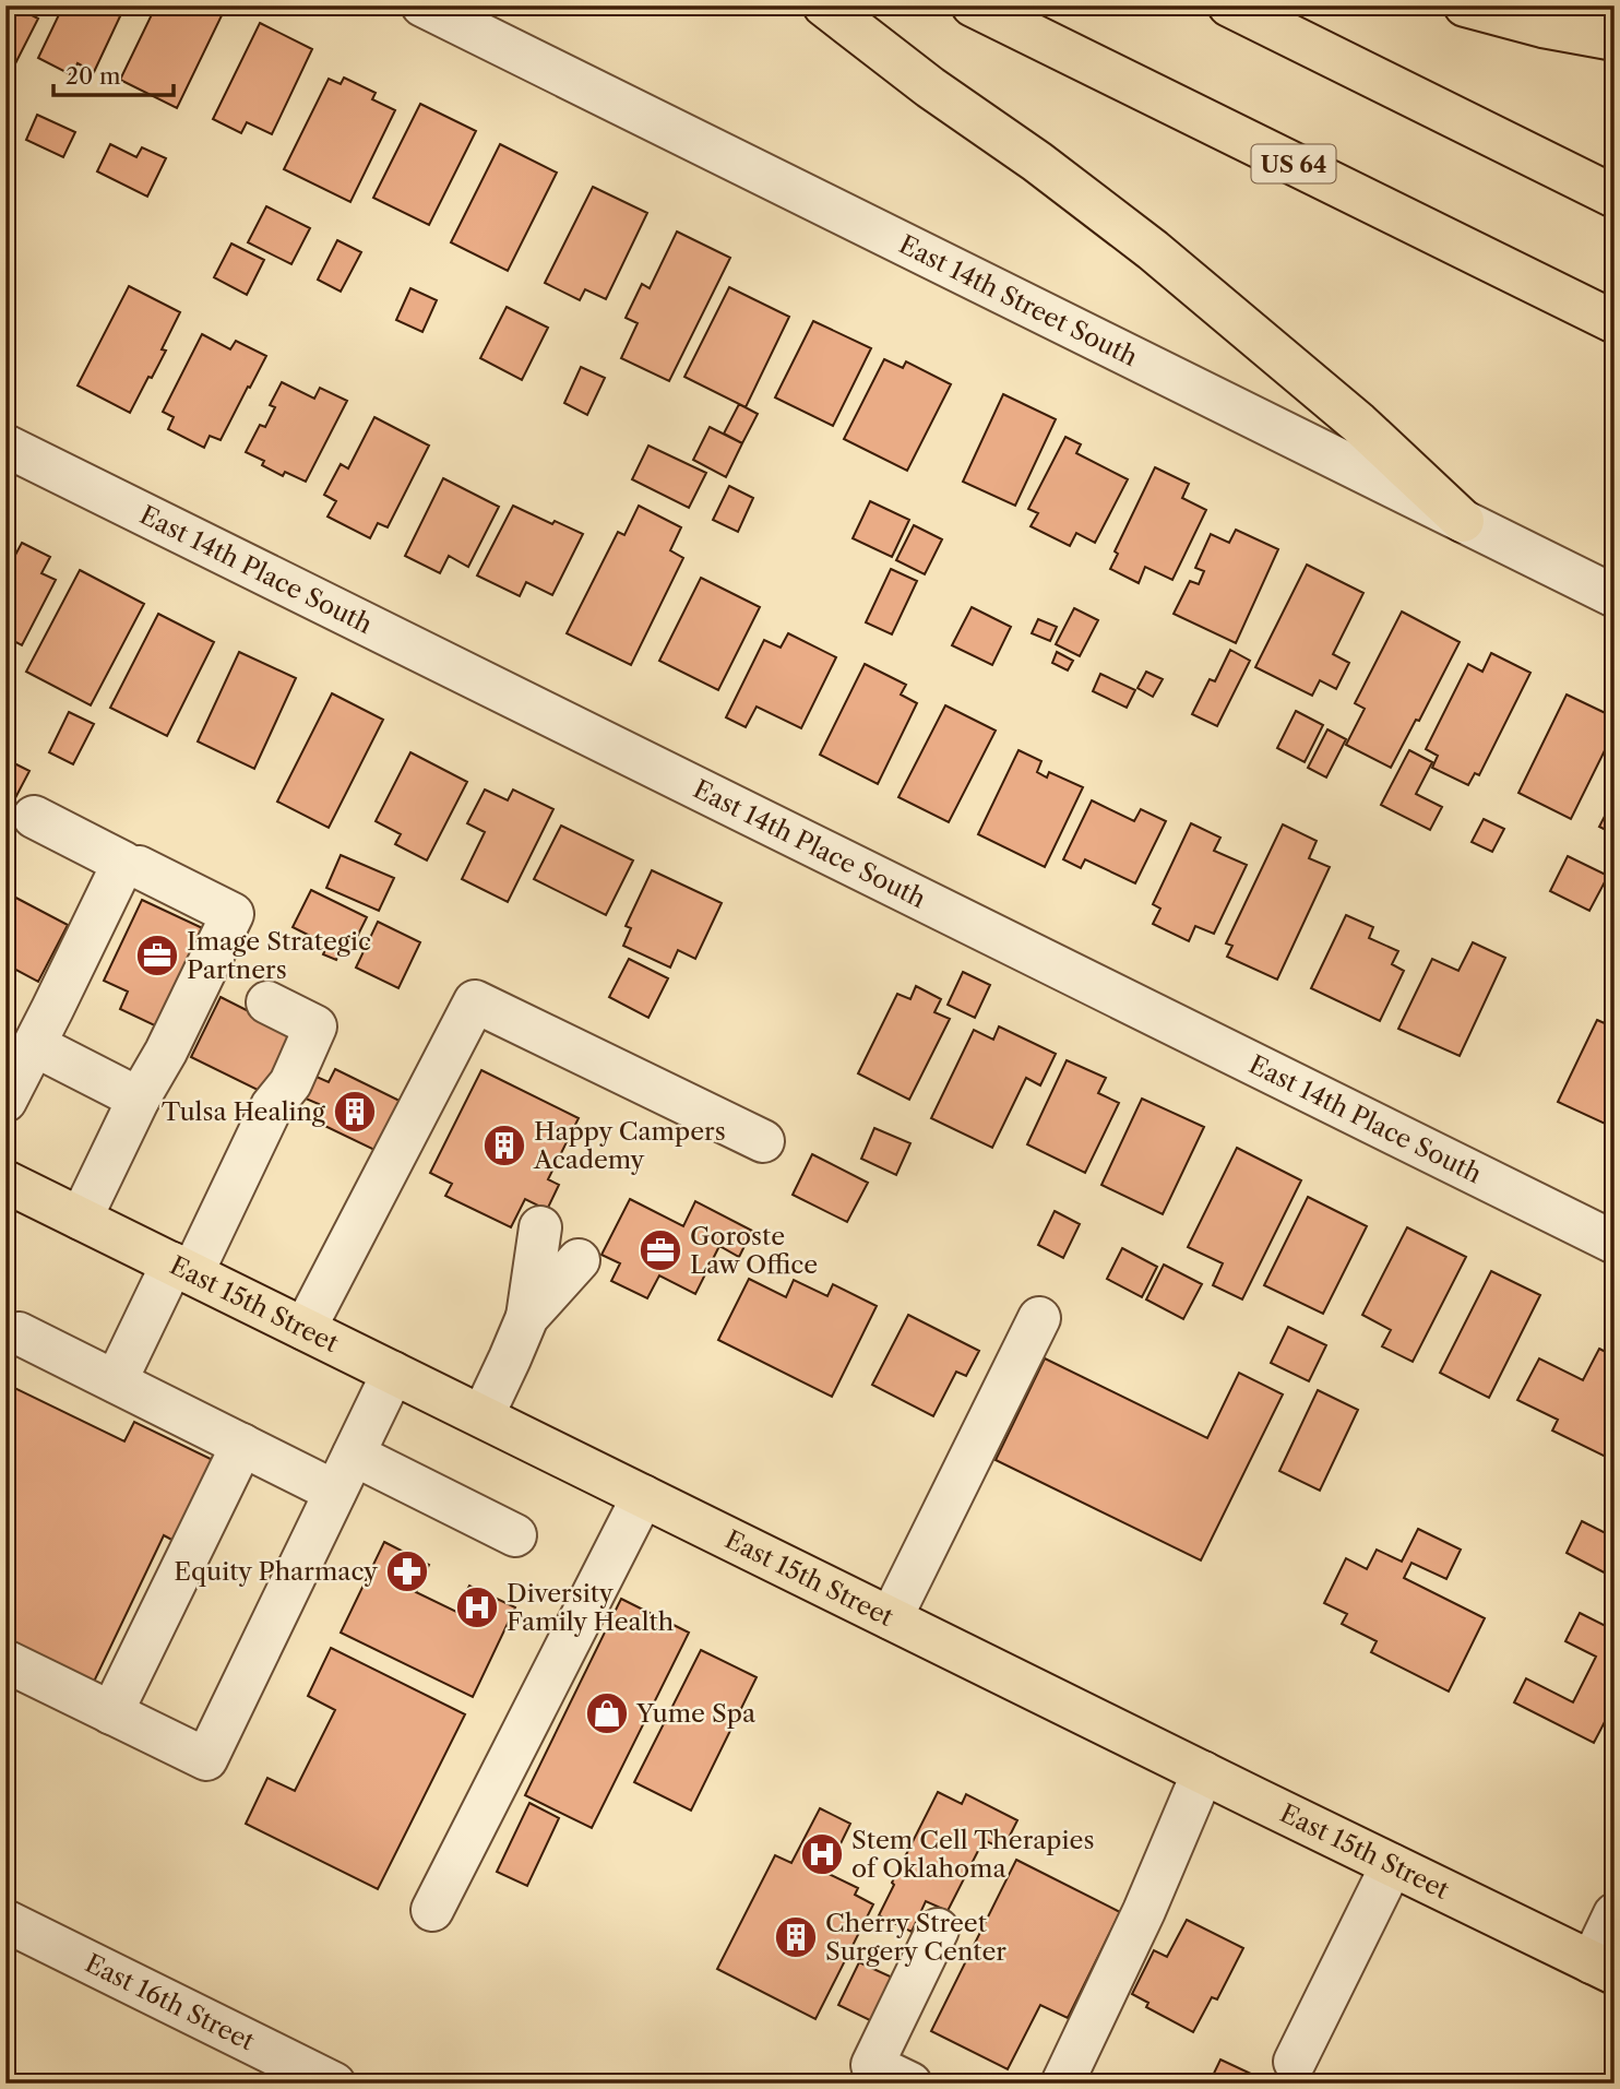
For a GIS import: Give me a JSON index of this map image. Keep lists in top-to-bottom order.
{
  "streets": {
    "main road": ["US 64", "East 15th Street"],
    "street": ["East 14th Street South", "East 14th Place South", "East 16th Street"]
  },
  "places": {
    "office": ["Image Strategic Partners", "Goroste Law Office"],
    "building": ["Tulsa Healing", "Happy Campers Academy", "Cherry Street Surgery Center"],
    "pharmacy": ["Equity Pharmacy"],
    "hospital": ["Diversity Family Health", "Stem Cell Therapies of Oklahoma"],
    "shop": ["Yume Spa"]
  },
  "scale_bar": "20 m"
}
